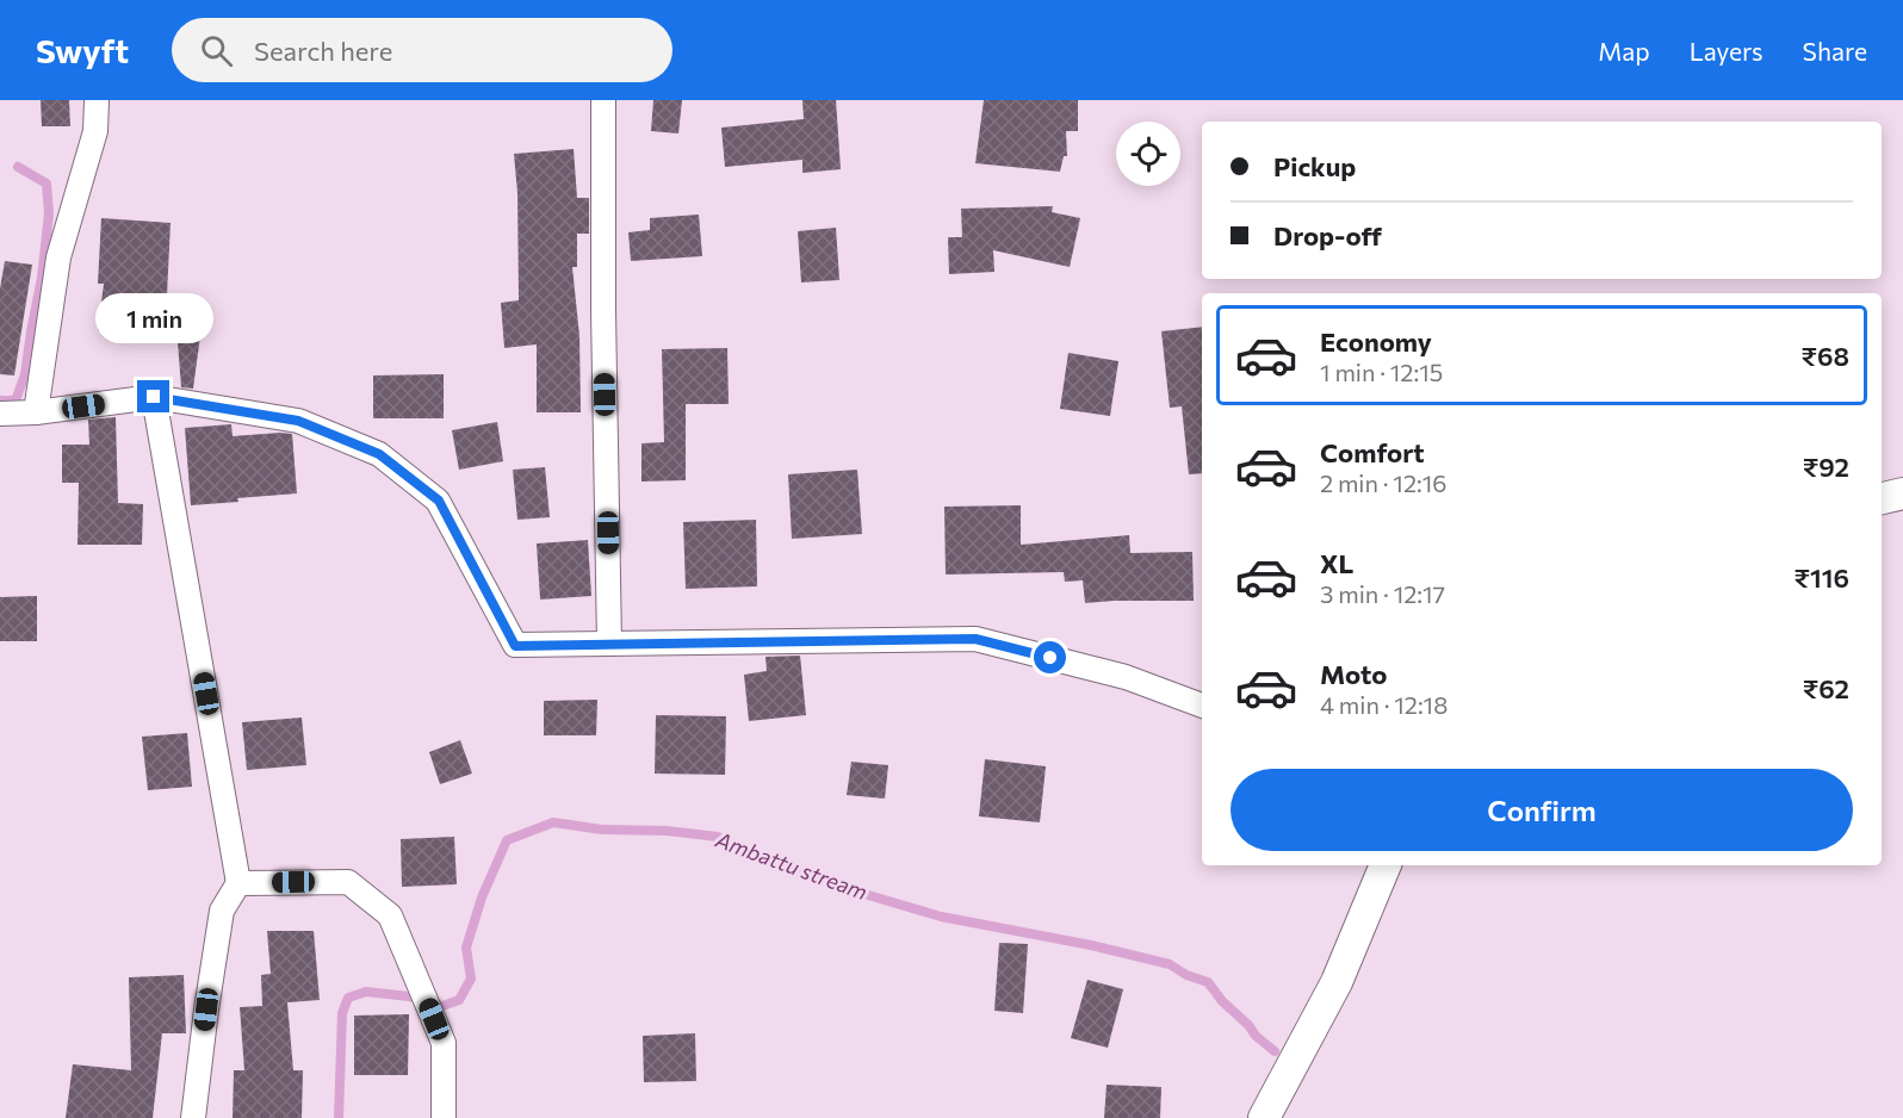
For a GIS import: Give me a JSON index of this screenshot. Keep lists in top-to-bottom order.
{
  "water": ["Ambattu stream"],
  "page": {
    "header": "Swyft",
    "search": "Search here",
    "nav": ["Map", "Layers", "Share"],
    "banner": ["Pickup", "Drop-off"],
    "bubble": "1 min",
    "list": [
      {
        "name": "Economy",
        "note": "1 min · 12:15",
        "value": "₹68"
      },
      {
        "name": "Comfort",
        "note": "2 min · 12:16",
        "value": "₹92"
      },
      {
        "name": "XL",
        "note": "3 min · 12:17",
        "value": "₹116"
      },
      {
        "name": "Moto",
        "note": "4 min · 12:18",
        "value": "₹62"
      }
    ],
    "buttons": "Confirm"
  }
}
